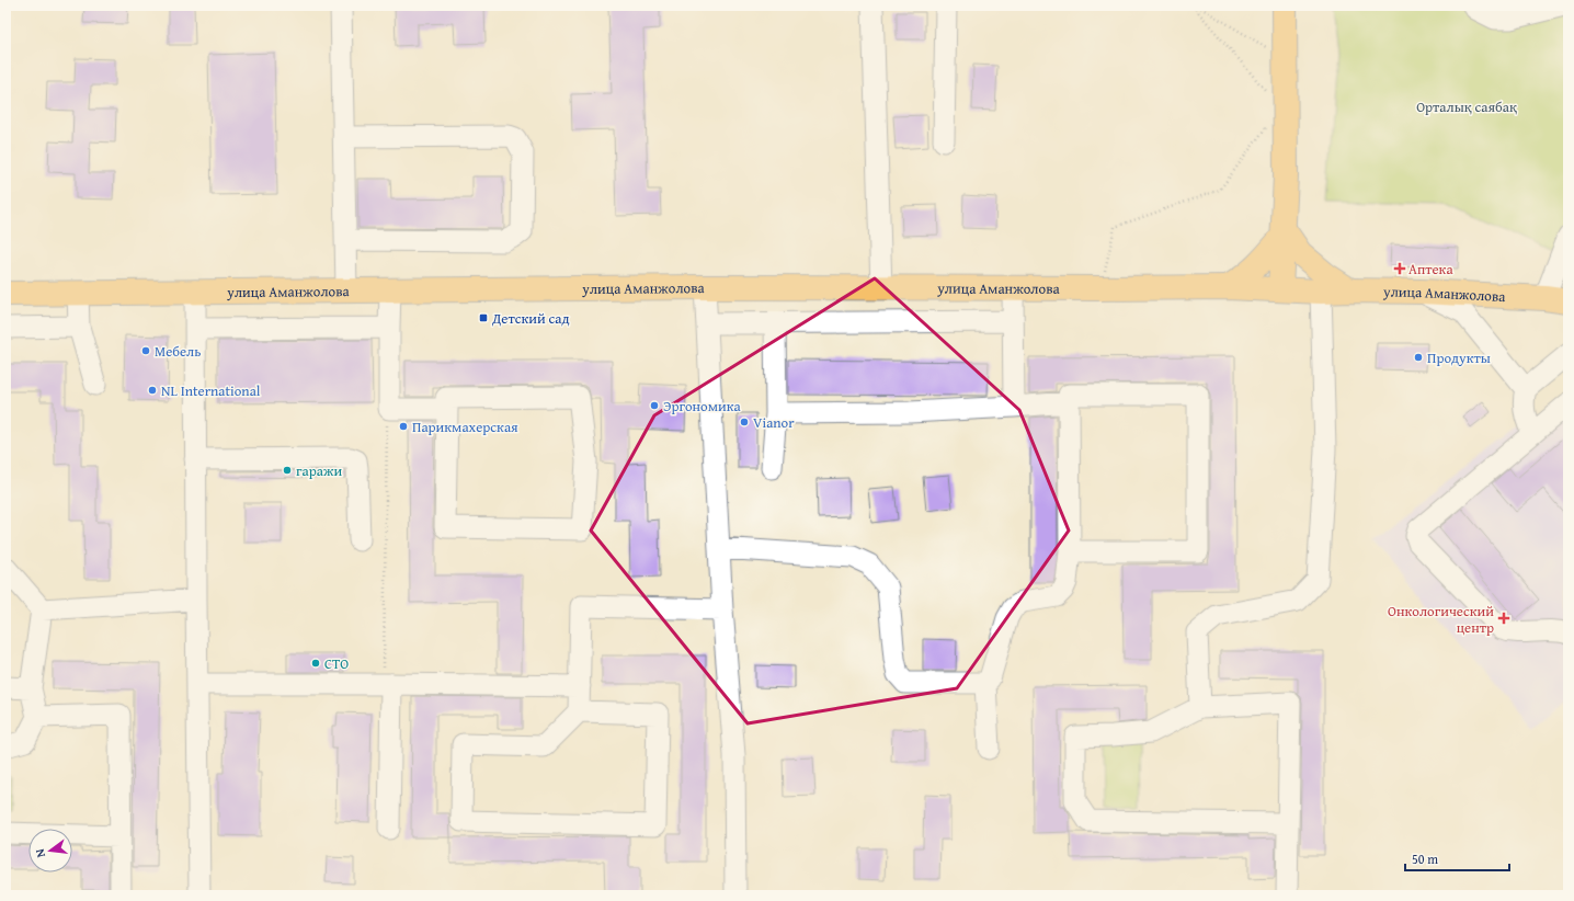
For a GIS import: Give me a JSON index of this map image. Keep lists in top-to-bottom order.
{
  "streets": {
    "main road": ["улица Аманжолова"]
  },
  "parks": ["Орталық саябақ"],
  "places": {
    "health": ["Аптека", "Онкологический центр"],
    "transit": ["Детский сад"],
    "other": [
      "Мебель",
      "Продукты",
      "NL International",
      "Эргономика",
      "Vianor",
      "Парикмахерская",
      "гаражи",
      "СТО"
    ]
  },
  "scale_bar": "50 m",
  "north": "left"
}
